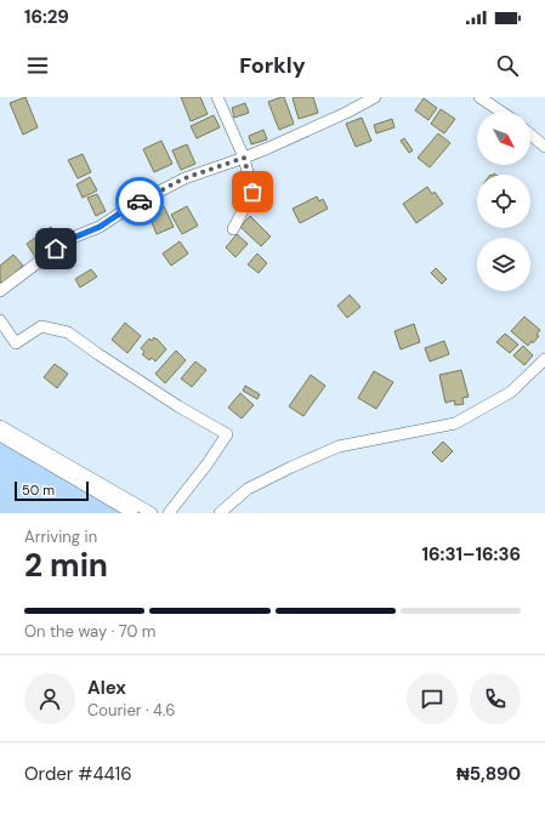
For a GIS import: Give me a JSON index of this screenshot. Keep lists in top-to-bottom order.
{
  "scale_bar": "50 m",
  "north": "bottom right",
  "page": {
    "status": "16:29",
    "header": "Forkly",
    "scale": "50 m",
    "heading": ["2 min", "Arriving in", "16:31–16:36"],
    "panel": [
      "Alex",
      "Courier · 4.6",
      "Order #4416",
      "₦5,890"
    ],
    "bar": "On the way · 70 m"
  }
}
